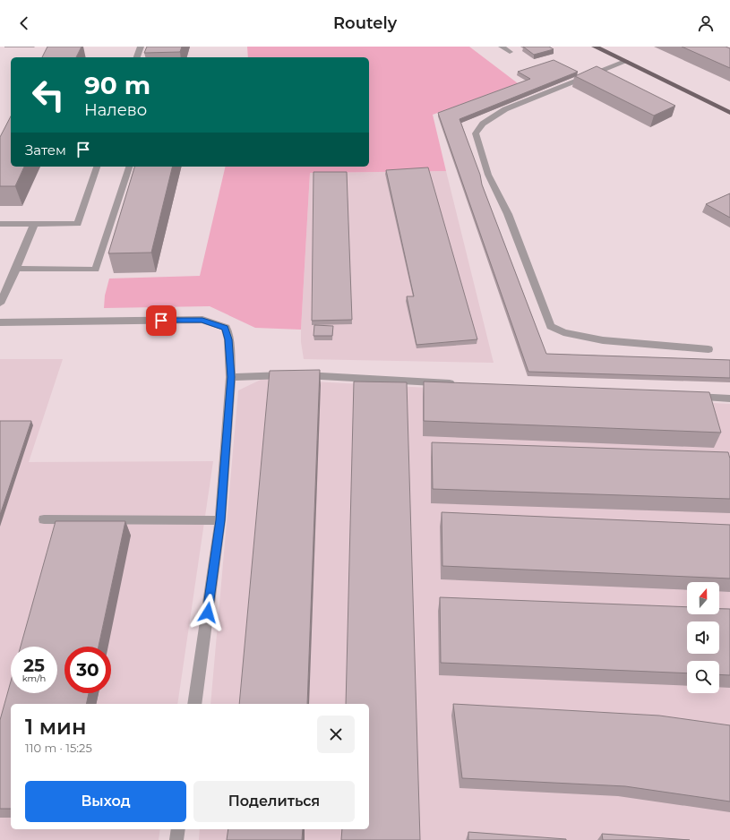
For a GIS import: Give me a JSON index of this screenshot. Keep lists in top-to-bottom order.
{
  "north": "top",
  "page": {
    "header": "Routely",
    "turn": ["90 m", "Налево"],
    "then": "Затем",
    "speed": "25 km/h",
    "limit": "30",
    "heading": ["1 мин", "110 m · 15:25"],
    "buttons": ["Выход", "Поделиться"]
  }
}
